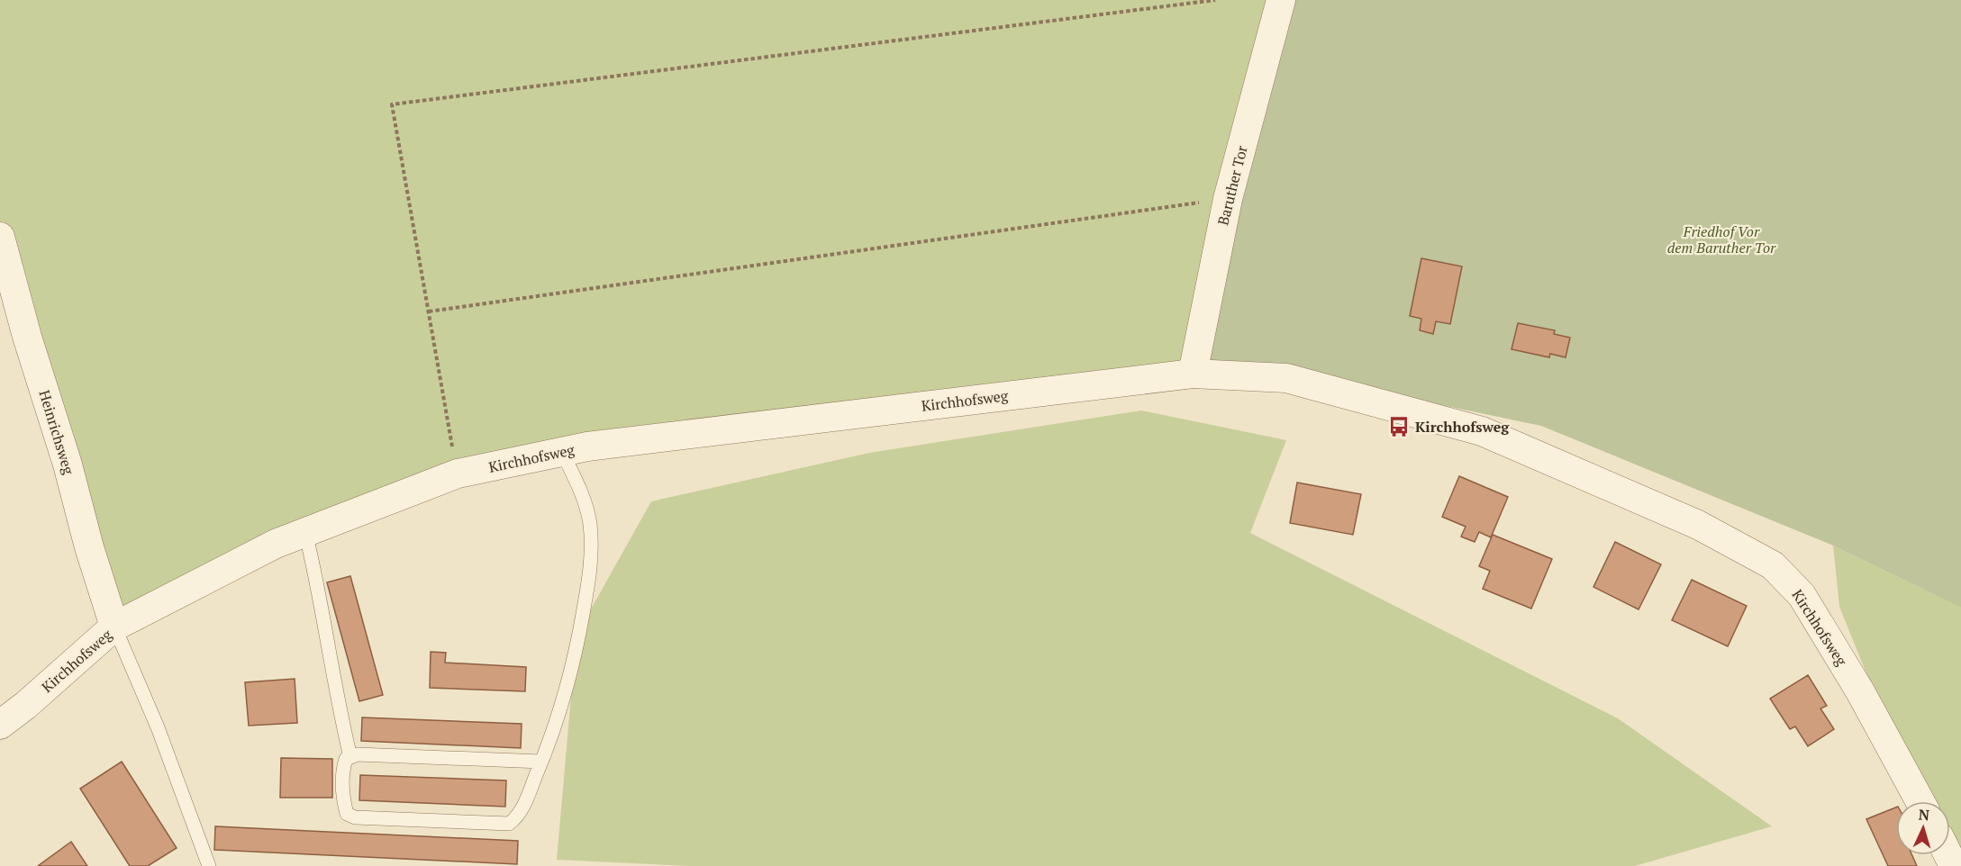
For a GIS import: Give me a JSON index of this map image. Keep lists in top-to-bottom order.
{
  "streets": {
    "street": ["Baruther Tor", "Kirchhofsweg", "Heinrichsweg"]
  },
  "crossings": [
    ["Baruther Tor", "Kirchhofsweg"],
    ["Kirchhofsweg", "Heinrichsweg"]
  ],
  "parks": ["Friedhof Vor dem Baruther Tor"],
  "places": {
    "bus stop": ["Kirchhofsweg"]
  },
  "north": "top"
}
